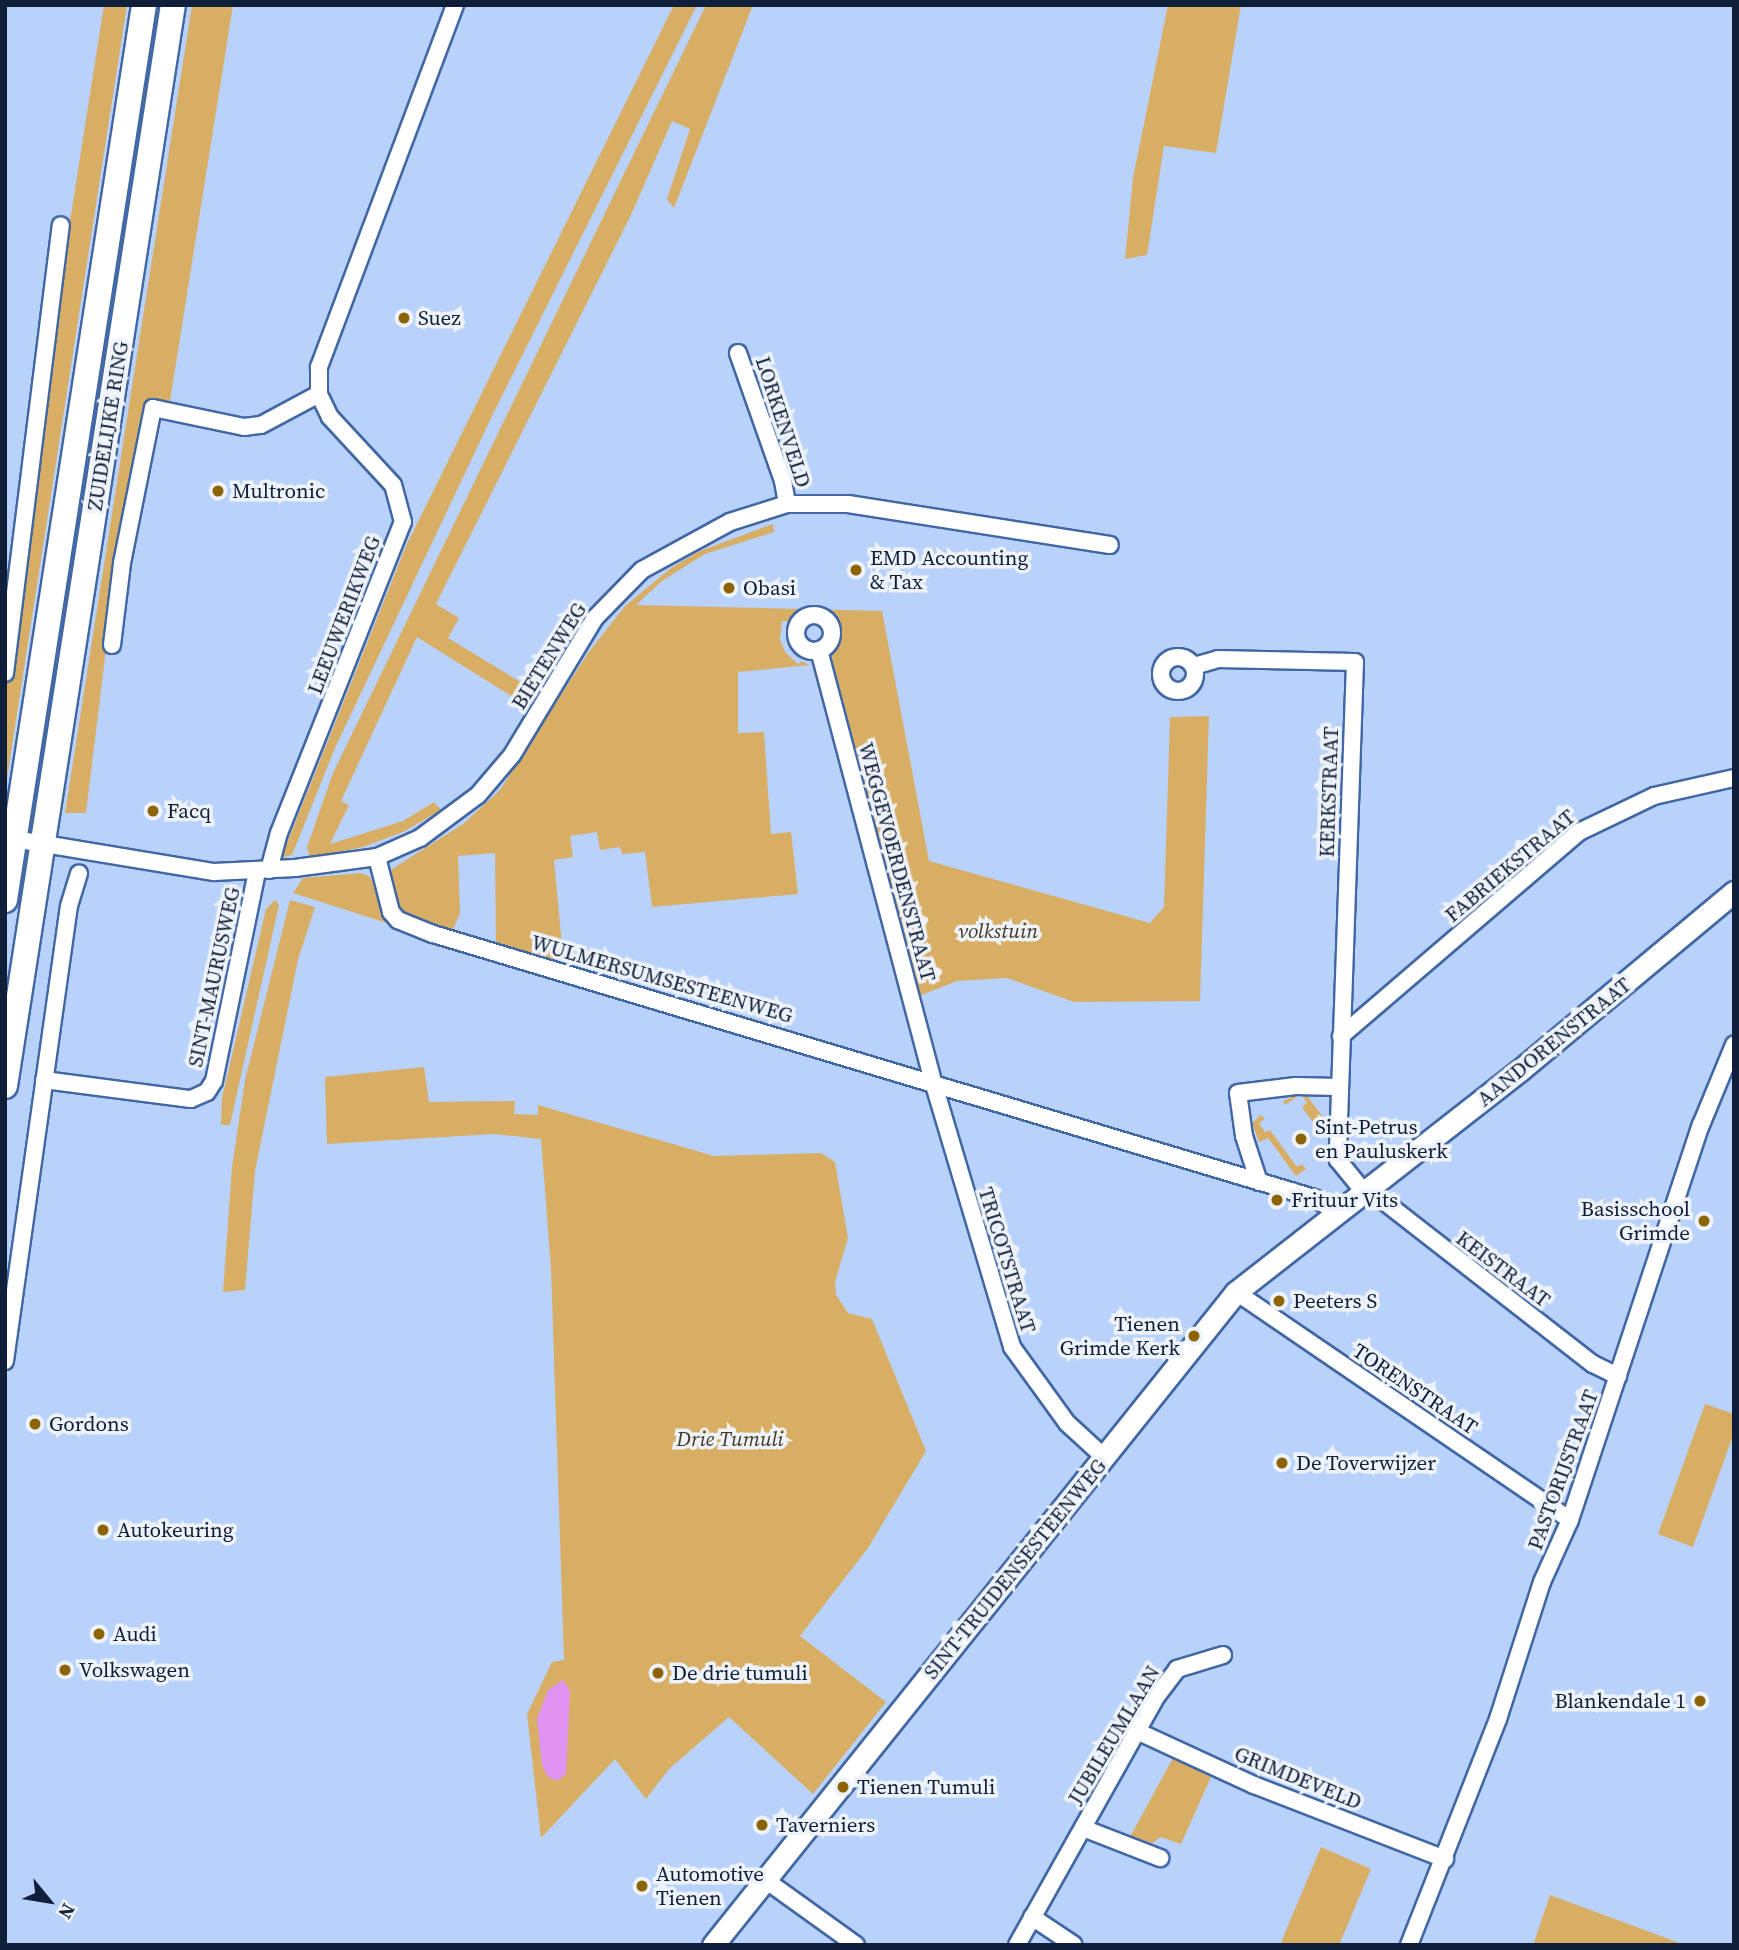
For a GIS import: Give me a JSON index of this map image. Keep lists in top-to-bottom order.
{
  "streets": {
    "highway": ["ZUIDELIJKE RING"],
    "main road": ["AANDORENSTRAAT", "SINT-TRUIDENSESTEENWEG"],
    "street": [
      "LORKENVELD",
      "LEEUWERIKWEG",
      "BIETENWEG",
      "KERKSTRAAT",
      "WEGGEVOERDENSTRAAT",
      "FABRIEKSTRAAT",
      "SINT-MAURUSWEG",
      "WULMERSUMSESTEENWEG",
      "TRICOTSTRAAT",
      "KEISTRAAT",
      "TORENSTRAAT",
      "PASTORIJSTRAAT",
      "JUBILEUMLAAN",
      "GRIMDEVELD"
    ]
  },
  "crossings": [
    ["LORKENVELD", "BIETENWEG"],
    ["LEEUWERIKWEG", "SINT-MAURUSWEG"],
    ["BIETENWEG", "WULMERSUMSESTEENWEG"],
    ["KERKSTRAAT", "FABRIEKSTRAAT"],
    ["KERKSTRAAT", "AANDORENSTRAAT"],
    ["KERKSTRAAT", "KEISTRAAT"],
    ["WEGGEVOERDENSTRAAT", "WULMERSUMSESTEENWEG"],
    ["WEGGEVOERDENSTRAAT", "TRICOTSTRAAT"],
    ["WULMERSUMSESTEENWEG", "AANDORENSTRAAT"],
    ["WULMERSUMSESTEENWEG", "TRICOTSTRAAT"],
    ["WULMERSUMSESTEENWEG", "SINT-TRUIDENSESTEENWEG"],
    ["AANDORENSTRAAT", "KEISTRAAT"],
    ["AANDORENSTRAAT", "SINT-TRUIDENSESTEENWEG"],
    ["TRICOTSTRAAT", "SINT-TRUIDENSESTEENWEG"],
    ["KEISTRAAT", "PASTORIJSTRAAT"],
    ["TORENSTRAAT", "PASTORIJSTRAAT"],
    ["TORENSTRAAT", "SINT-TRUIDENSESTEENWEG"],
    ["PASTORIJSTRAAT", "GRIMDEVELD"],
    ["JUBILEUMLAAN", "GRIMDEVELD"]
  ],
  "parks": ["volkstuin", "Drie Tumuli"],
  "places": [
    "Suez",
    "Multronic",
    "EMD Accounting & Tax",
    "Obasi",
    "Facq",
    "Sint-Petrus en Pauluskerk",
    "Frituur Vits",
    "Basisschool Grimde",
    "Peeters S",
    "Tienen Grimde Kerk",
    "Gordons",
    "De Toverwijzer",
    "Autokeuring",
    "Audi",
    "Volkswagen",
    "De drie tumuli",
    "Blankendale 1",
    "Tienen Tumuli",
    "Taverniers",
    "Automotive Tienen"
  ],
  "north": "bottom right"
}
